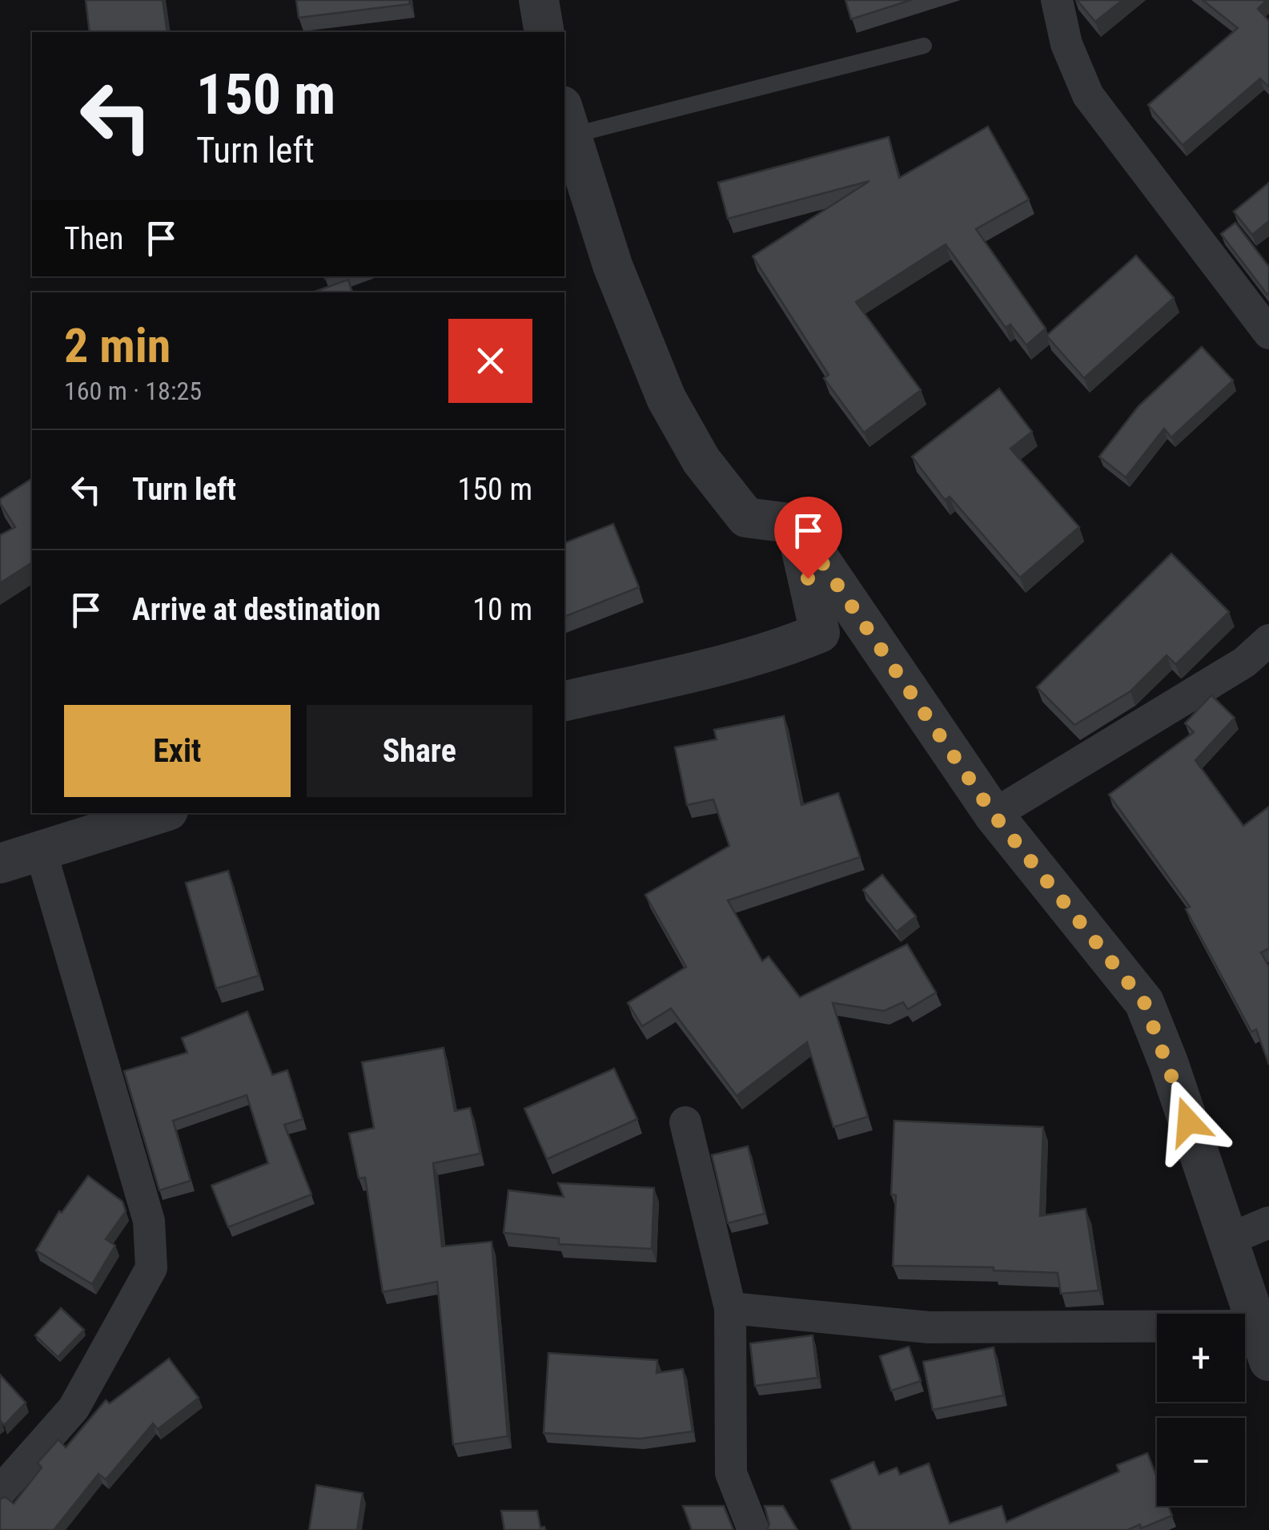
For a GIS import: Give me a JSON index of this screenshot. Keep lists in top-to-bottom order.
{
  "page": {
    "turn": ["150 m", "Turn left"],
    "then": "Then",
    "heading": ["2 min", "160 m · 18:25"],
    "list": [
      {
        "name": "Turn left",
        "value": "150 m"
      },
      {
        "name": "Arrive at destination",
        "value": "10 m"
      }
    ],
    "buttons": ["Exit", "Share"],
    "map_buttons": ["+", "−"]
  }
}
